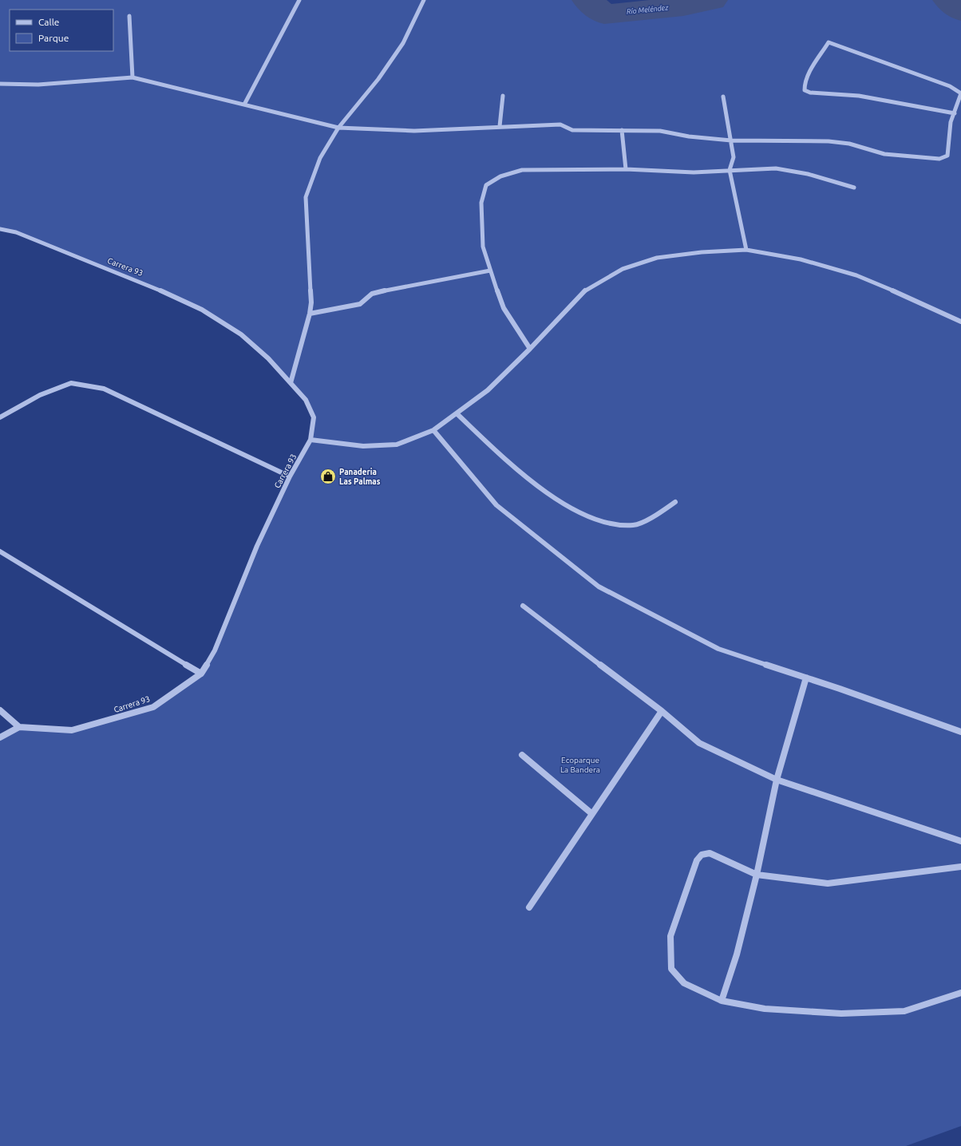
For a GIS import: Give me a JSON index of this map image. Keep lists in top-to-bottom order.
{
  "streets": {
    "street": ["Carrera 93"]
  },
  "water": ["Río Meléndez"],
  "parks": ["Ecoparque La Bandera"],
  "places": {
    "shop": ["Panaderia Las Palmas"]
  },
  "legend": ["Calle", "Parque"]
}
